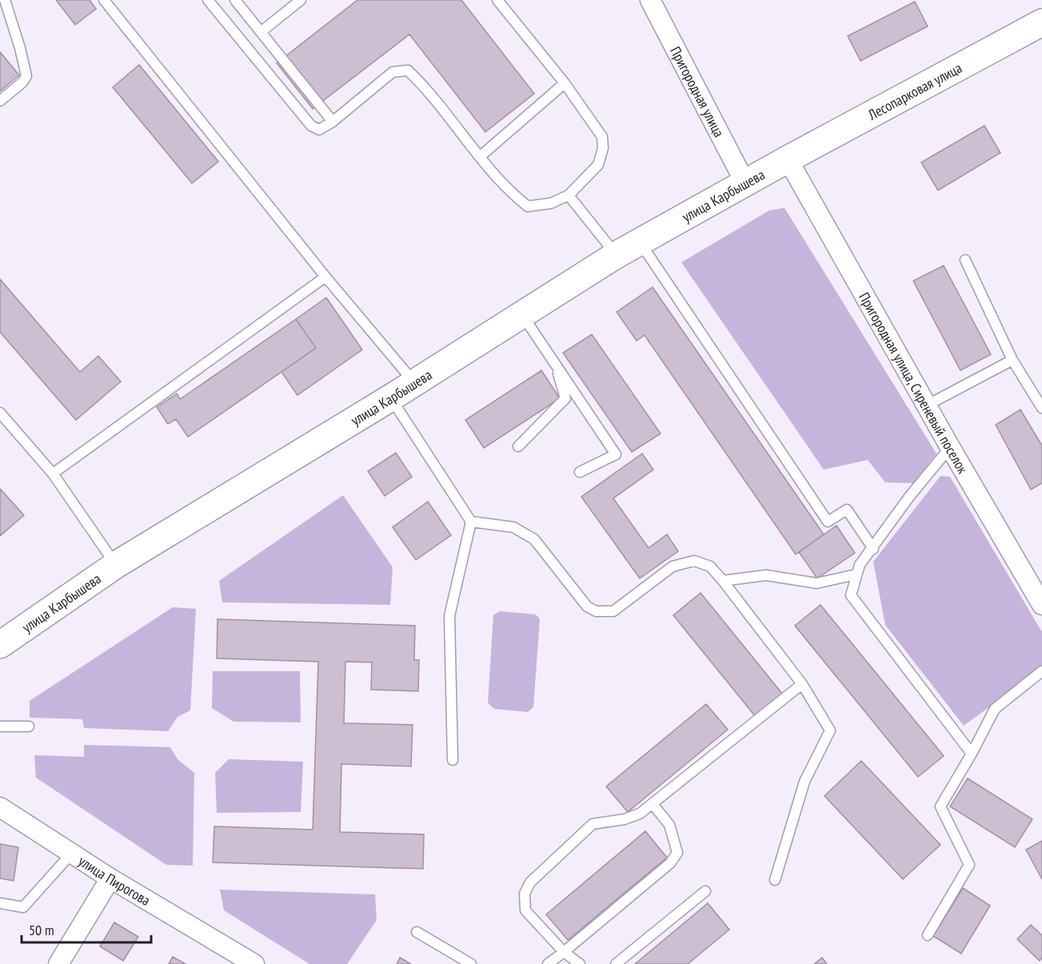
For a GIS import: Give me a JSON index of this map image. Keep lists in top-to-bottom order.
{
  "streets": {
    "main road": ["Лесопарковая улица", "улица Карбышева"],
    "street": ["Пригородная улица", "Пригородная улица, Сиреневый поселок", "улица Пирогова"]
  },
  "crossings": [
    ["Лесопарковая улица", "улица Карбышева"],
    ["Лесопарковая улица", "Пригородная улица, Сиреневый поселок"],
    ["Пригородная улица", "улица Карбышева"],
    ["улица Карбышева", "Пригородная улица, Сиреневый поселок"]
  ],
  "scale_bar": "50 m"
}
